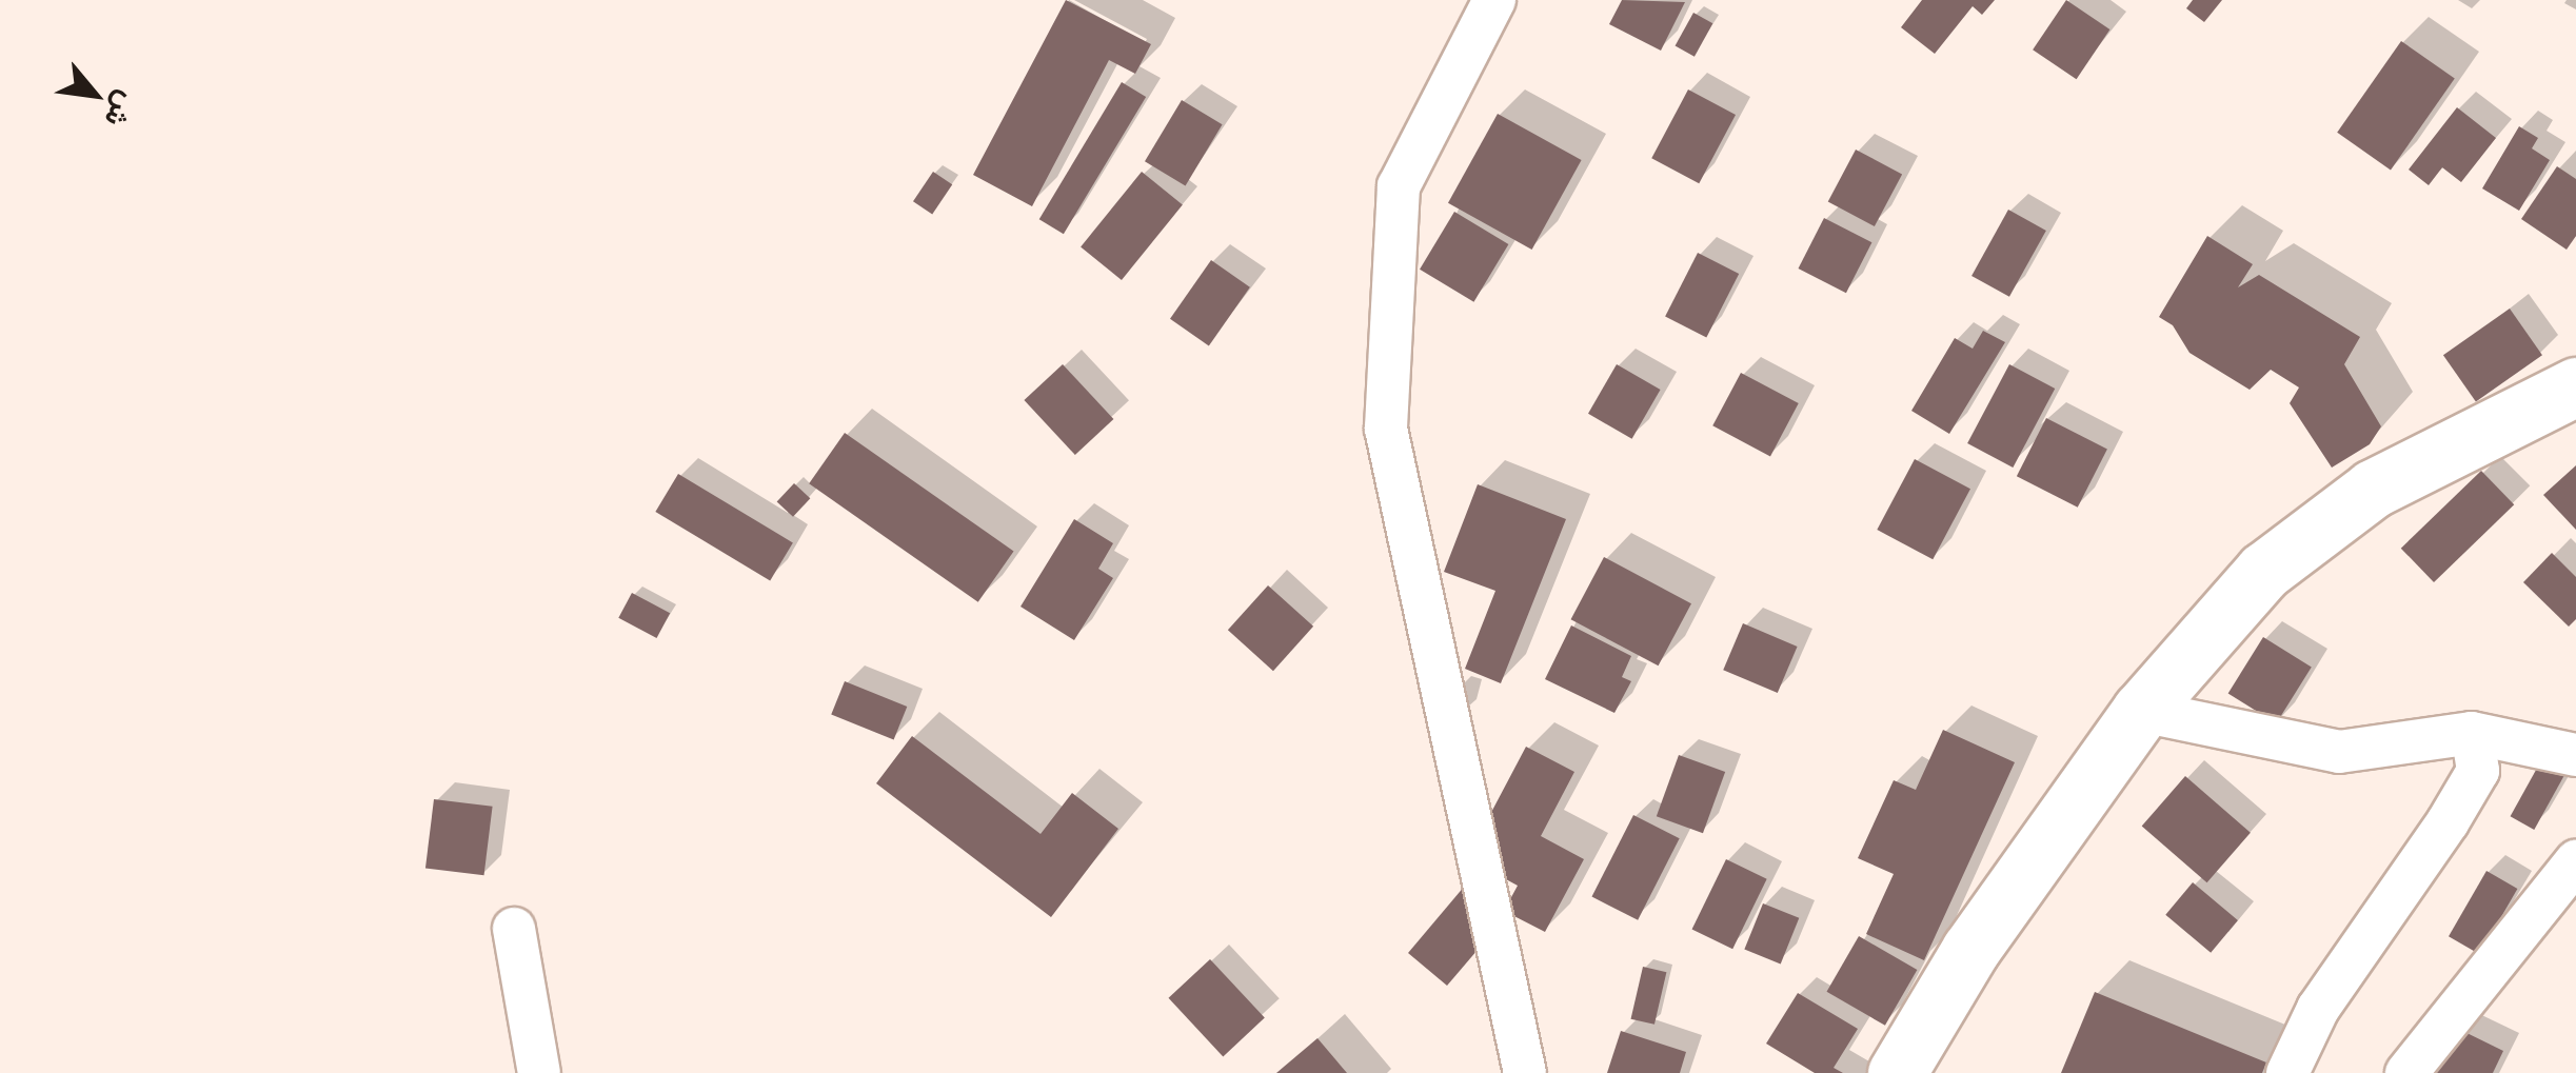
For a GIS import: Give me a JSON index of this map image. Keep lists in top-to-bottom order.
{
  "north": "bottom right"
}
